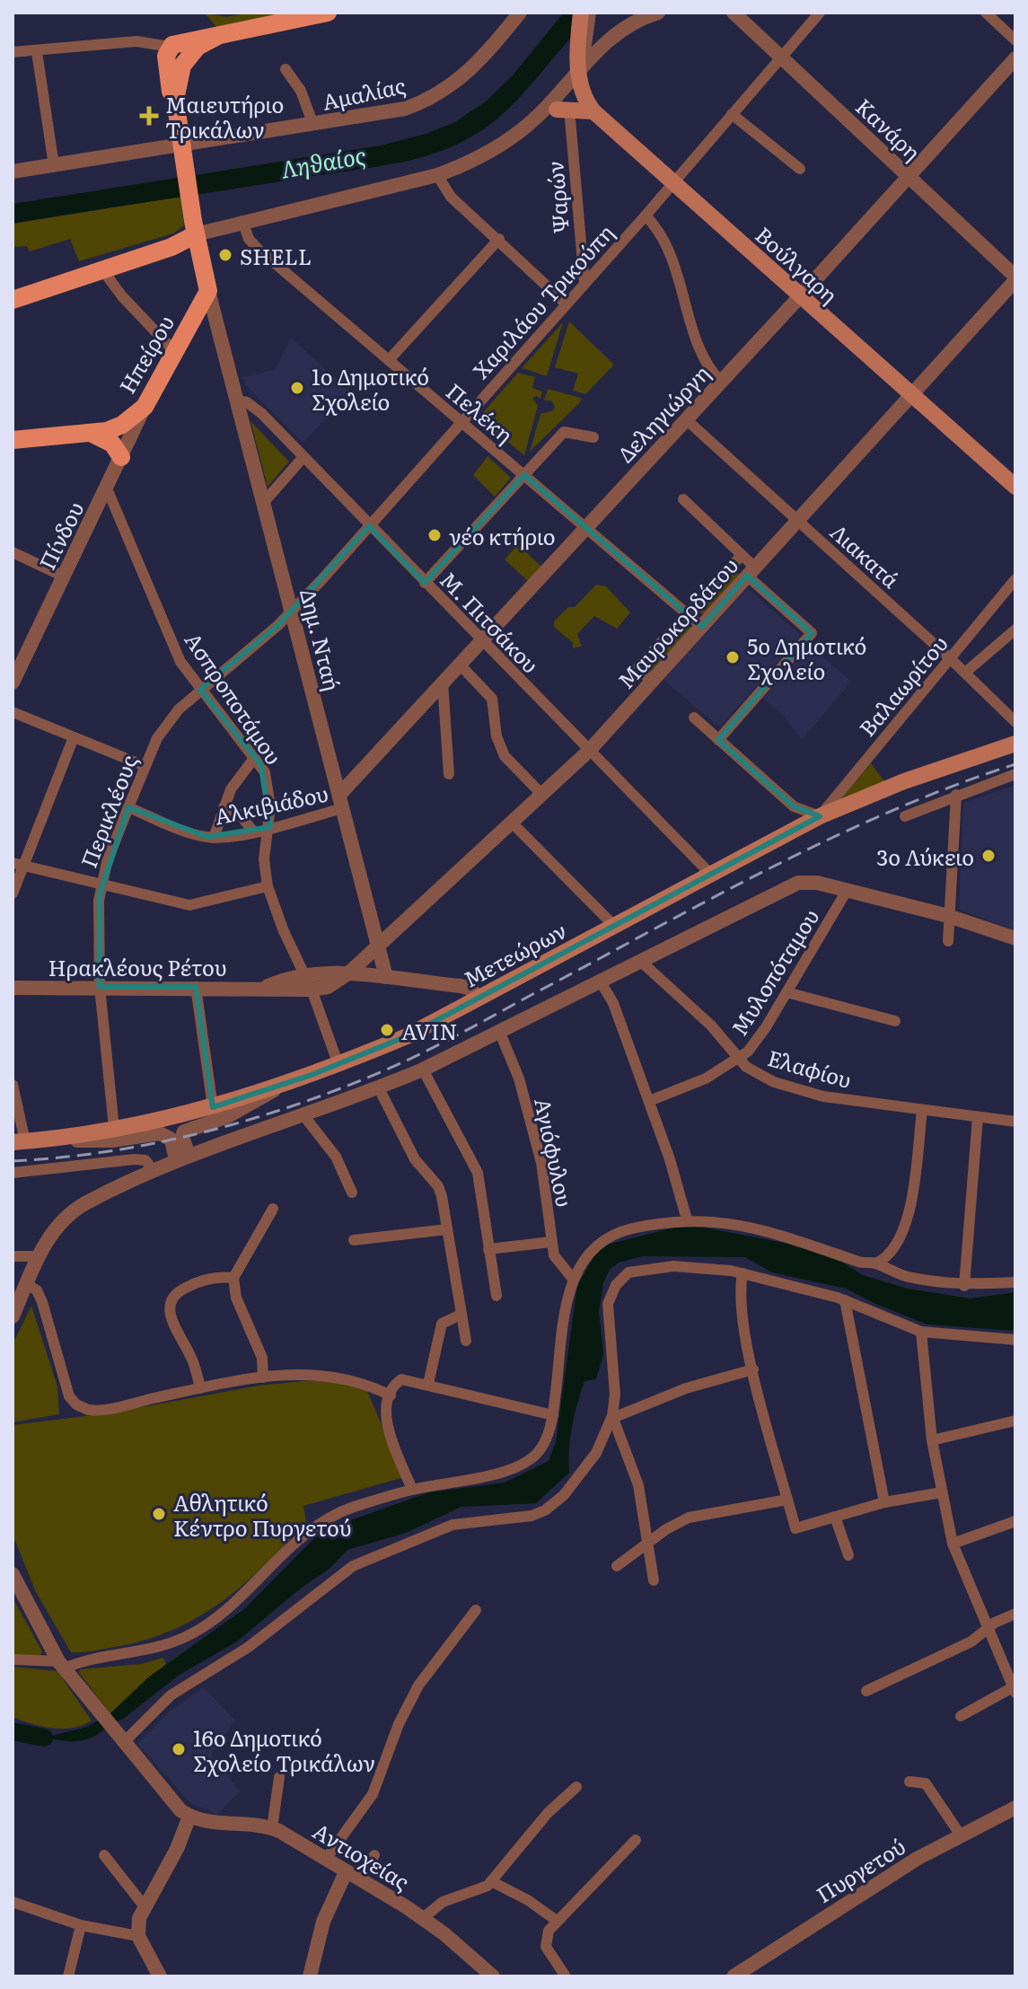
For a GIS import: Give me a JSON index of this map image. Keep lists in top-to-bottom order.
{
  "streets": {
    "main road": ["Βούλγαρη", "Ηπείρου", "Μετεώρων"],
    "street": [
      "Αμαλίας",
      "Κανάρη",
      "Ψαρών",
      "Χαριλάου Τρικούπη",
      "Πελέκη",
      "Δεληγιώργη",
      "Πίνδου",
      "Λιακατά",
      "Μ. Πιτσάκου",
      "Μαυροκορδάτου",
      "Δημ. Νταή",
      "Βαλαωρίτου",
      "Ασπροποτάμου",
      "Αλκιβιάδου",
      "Περικλέους",
      "Ηρακλέους Ρέτου",
      "Μυλοπόταμου",
      "Ελαφίου",
      "Αγιόφυλου",
      "Αντιοχείας",
      "Πυργετού"
    ]
  },
  "crossings": [
    ["Αμαλίας", "Ηπείρου"],
    ["Κανάρη", "Χαριλάου Τρικούπη"],
    ["Κανάρη", "Δεληγιώργη"],
    ["Κανάρη", "Μαυροκορδάτου"],
    ["Ψαρών", "Χαριλάου Τρικούπη"],
    ["Βούλγαρη", "Χαριλάου Τρικούπη"],
    ["Βούλγαρη", "Δεληγιώργη"],
    ["Βούλγαρη", "Μαυροκορδάτου"],
    ["Χαριλάου Τρικούπη", "Πελέκη"],
    ["Χαριλάου Τρικούπη", "Μ. Πιτσάκου"],
    ["Χαριλάου Τρικούπη", "Δημ. Νταή"],
    ["Χαριλάου Τρικούπη", "Περικλέους"],
    ["Ηπείρου", "Πίνδου"],
    ["Ηπείρου", "Δημ. Νταή"],
    ["Πελέκη", "Δεληγιώργη"],
    ["Πελέκη", "Μαυροκορδάτου"],
    ["Δεληγιώργη", "Λιακατά"],
    ["Δεληγιώργη", "Μ. Πιτσάκου"],
    ["Δεληγιώργη", "Δημ. Νταή"],
    ["Δεληγιώργη", "Αλκιβιάδου"],
    ["Πίνδου", "Ασπροποτάμου"],
    ["Λιακατά", "Μαυροκορδάτου"],
    ["Λιακατά", "Βαλαωρίτου"],
    ["Μ. Πιτσάκου", "Μαυροκορδάτου"],
    ["Μ. Πιτσάκου", "Δημ. Νταή"],
    ["Μ. Πιτσάκου", "Μετεώρων"],
    ["Μαυροκορδάτου", "Δημ. Νταή"],
    ["Μαυροκορδάτου", "Ασπροποτάμου"],
    ["Μαυροκορδάτου", "Ηρακλέους Ρέτου"],
    ["Δημ. Νταή", "Αλκιβιάδου"],
    ["Δημ. Νταή", "Περικλέους"],
    ["Βαλαωρίτου", "Μετεώρων"],
    ["Ασπροποτάμου", "Αλκιβιάδου"],
    ["Ασπροποτάμου", "Περικλέους"],
    ["Ασπροποτάμου", "Μετεώρων"],
    ["Αλκιβιάδου", "Περικλέους"],
    ["Περικλέους", "Μετεώρων"],
    ["Περικλέους", "Ηρακλέους Ρέτου"],
    ["Μυλοπόταμου", "Ελαφίου"]
  ],
  "water": ["Ληθαίος"],
  "places": {
    "health": ["Μαιευτήριο Τρικάλων"],
    "other": [
      "SHELL",
      "1ο Δημοτικό Σχολείο",
      "νέο κτήριο",
      "5ο Δημοτικό Σχολείο",
      "3ο Λύκειο",
      "AVIN",
      "Αθλητικό Κέντρο Πυργετού",
      "16ο Δημοτικό Σχολείο Τρικάλων"
    ]
  }
}
